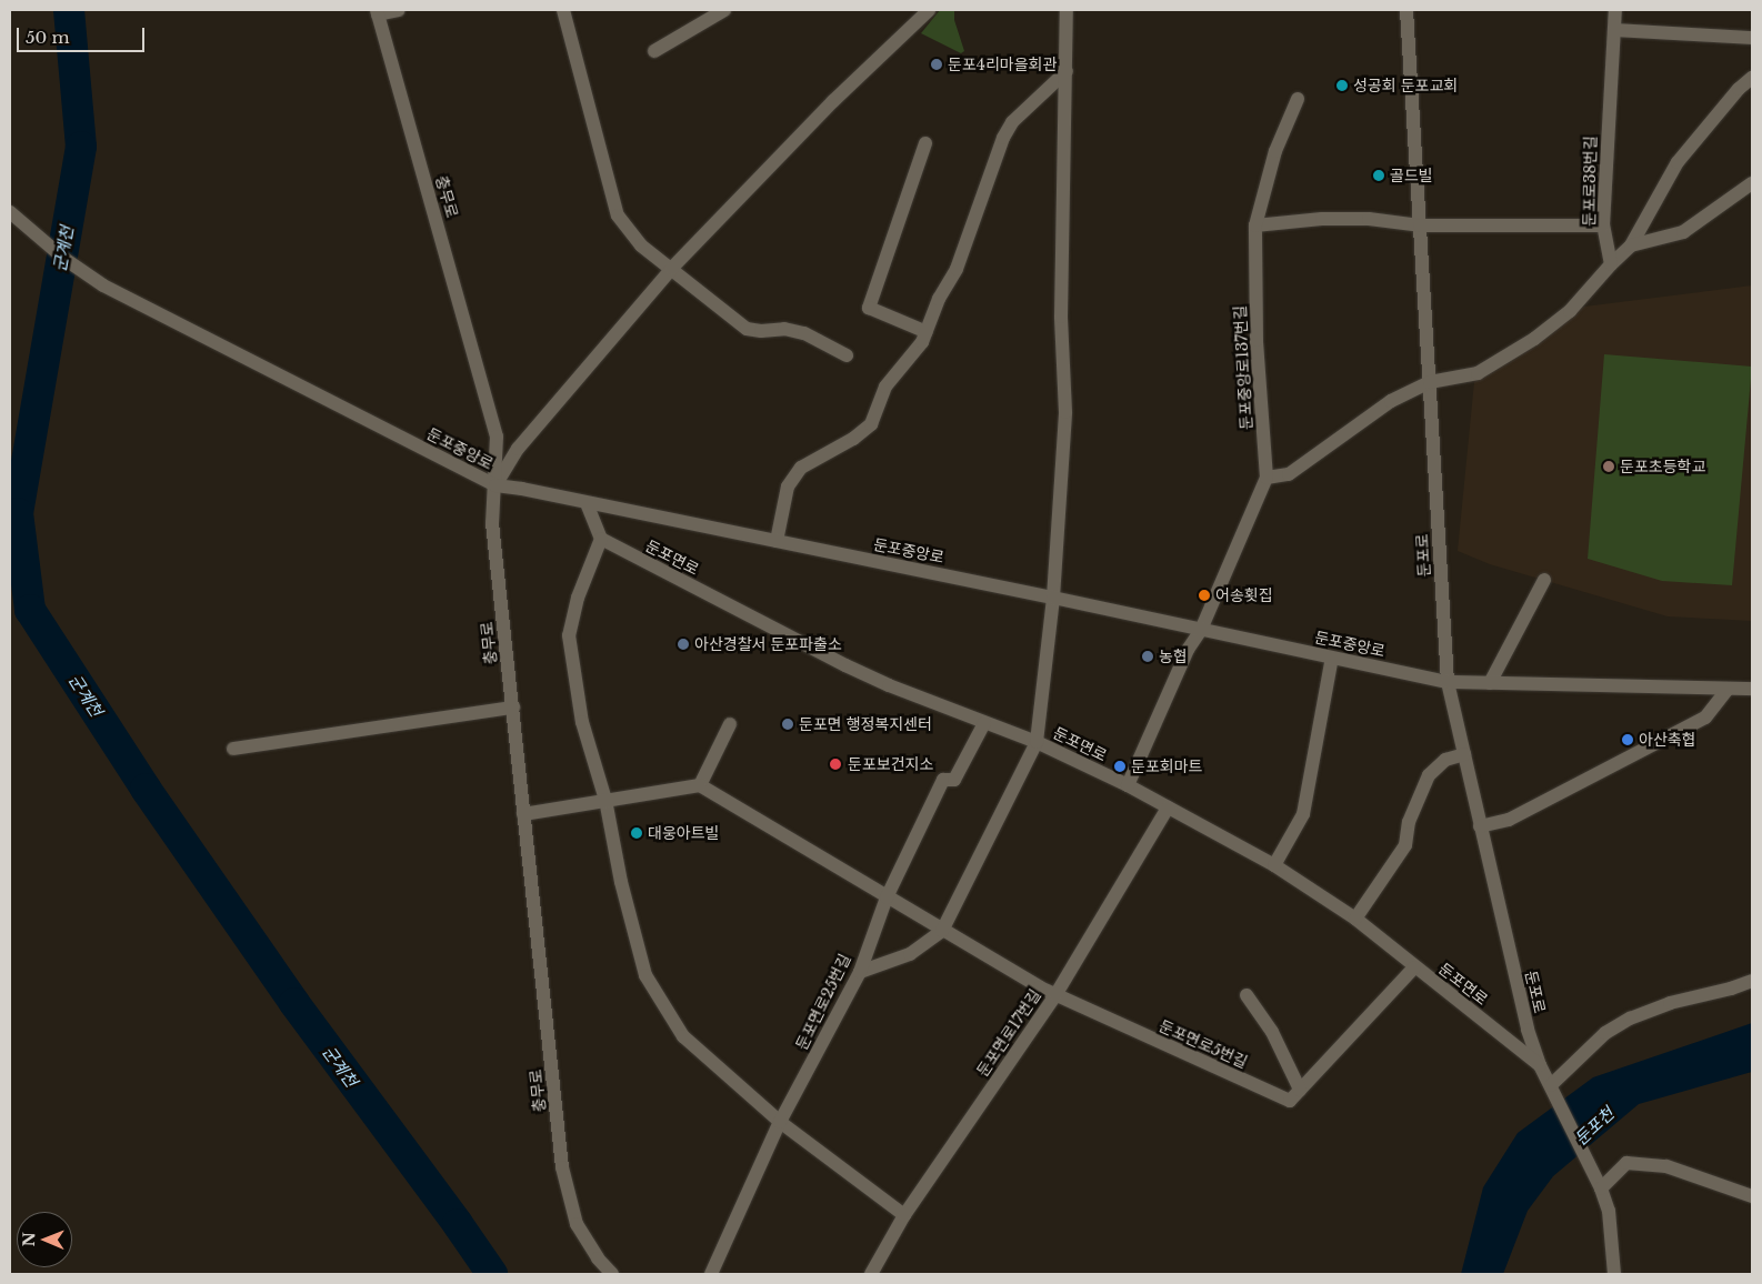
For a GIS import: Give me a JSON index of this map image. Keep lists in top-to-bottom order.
{
  "streets": {
    "street": [
      "둔포로38번길",
      "충무로",
      "둔포중앙로137번길",
      "둔포중앙로",
      "둔포로",
      "둔포면로",
      "둔포면로25번길",
      "둔포면로17번길",
      "둔포면로5번길"
    ]
  },
  "crossings": [
    ["충무로", "둔포중앙로"],
    ["둔포중앙로137번길", "둔포중앙로"],
    ["둔포중앙로137번길", "둔포면로"],
    ["둔포중앙로", "둔포로"],
    ["둔포로", "둔포면로"],
    ["둔포면로", "둔포면로25번길"],
    ["둔포면로", "둔포면로17번길"],
    ["둔포면로25번길", "둔포면로5번길"],
    ["둔포면로17번길", "둔포면로5번길"]
  ],
  "water": ["군계천", "둔포천"],
  "places": [
    "둔포4리마을회관",
    "성공회 둔포교회",
    "골드빌",
    "둔포초등학교",
    "어송횟집",
    "아산경찰서 둔포파출소",
    "농협",
    "둔포면 행정복지센터",
    "아산축협",
    "둔포보건지소",
    "둔포회마트",
    "대웅아트빌"
  ],
  "scale_bar": "50 m",
  "north": "left"
}
